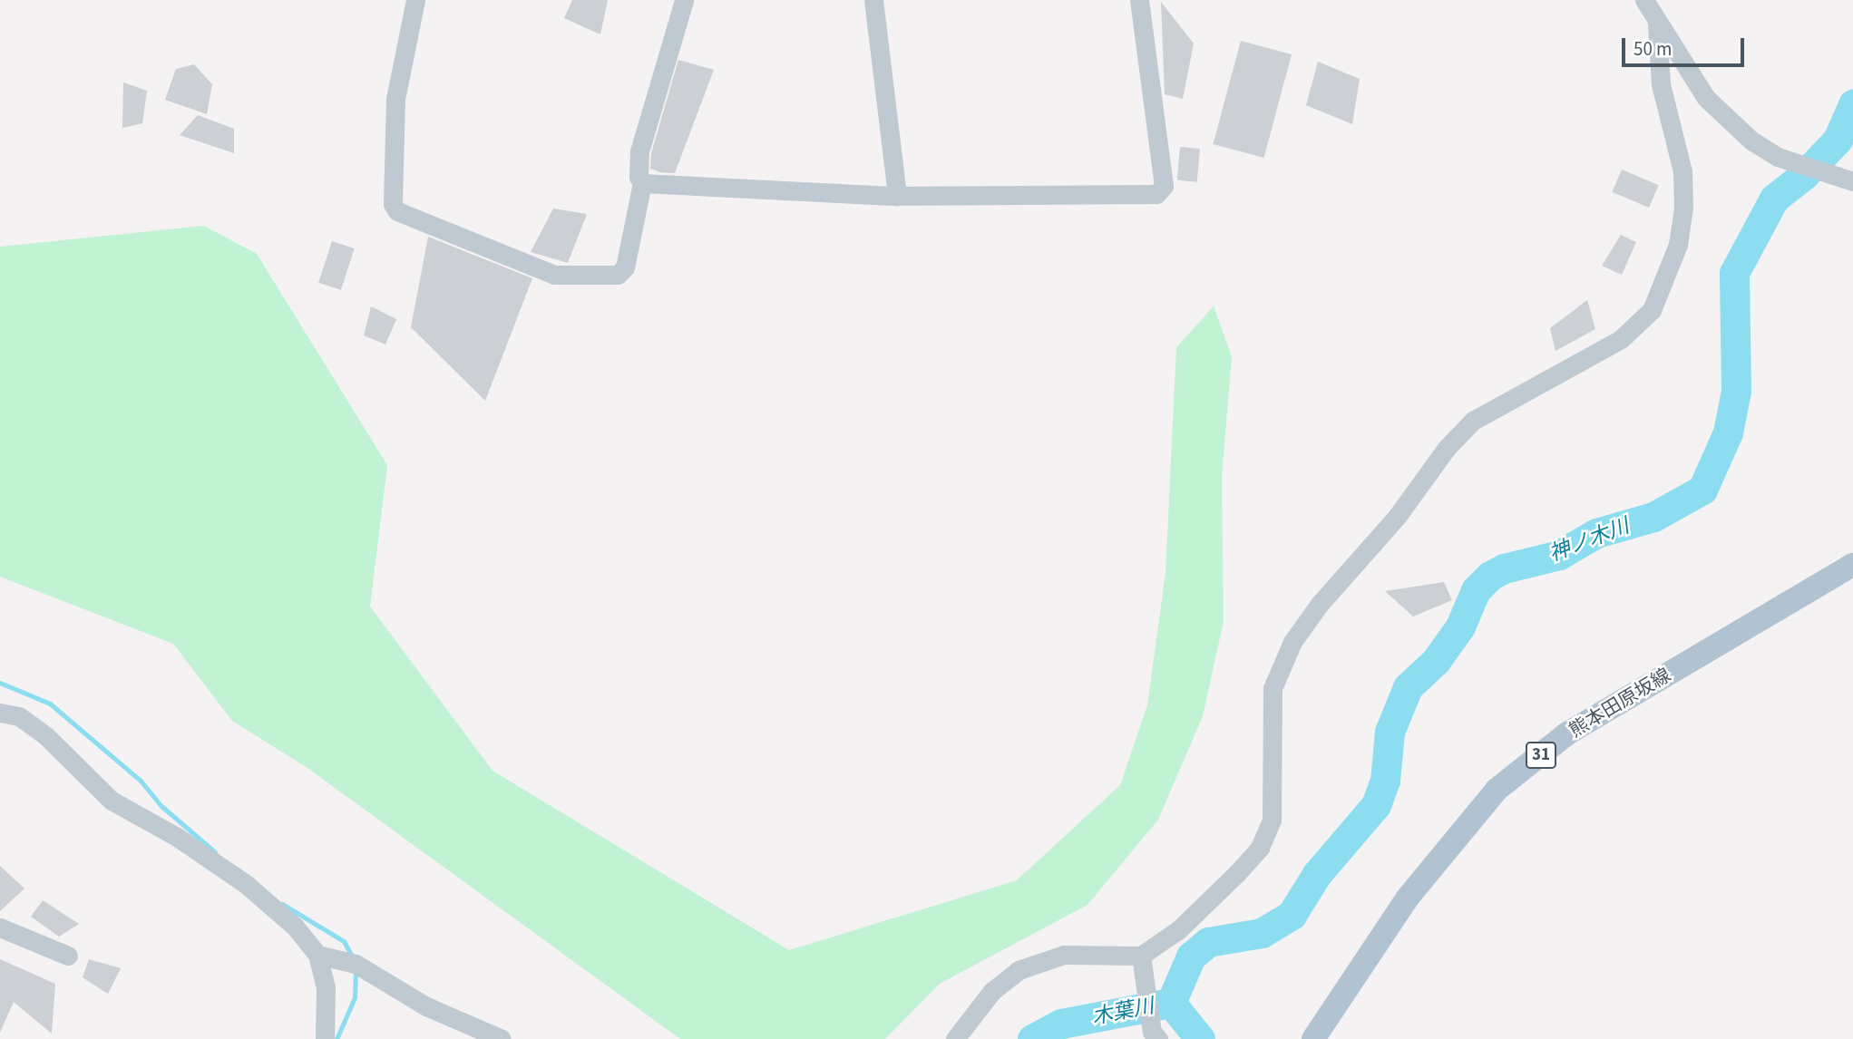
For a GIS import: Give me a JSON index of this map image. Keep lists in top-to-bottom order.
{
  "streets": {
    "main road": ["熊本田原坂線", "31"]
  },
  "water": ["神ノ木川", "木葉川"],
  "scale_bar": "50 m"
}
